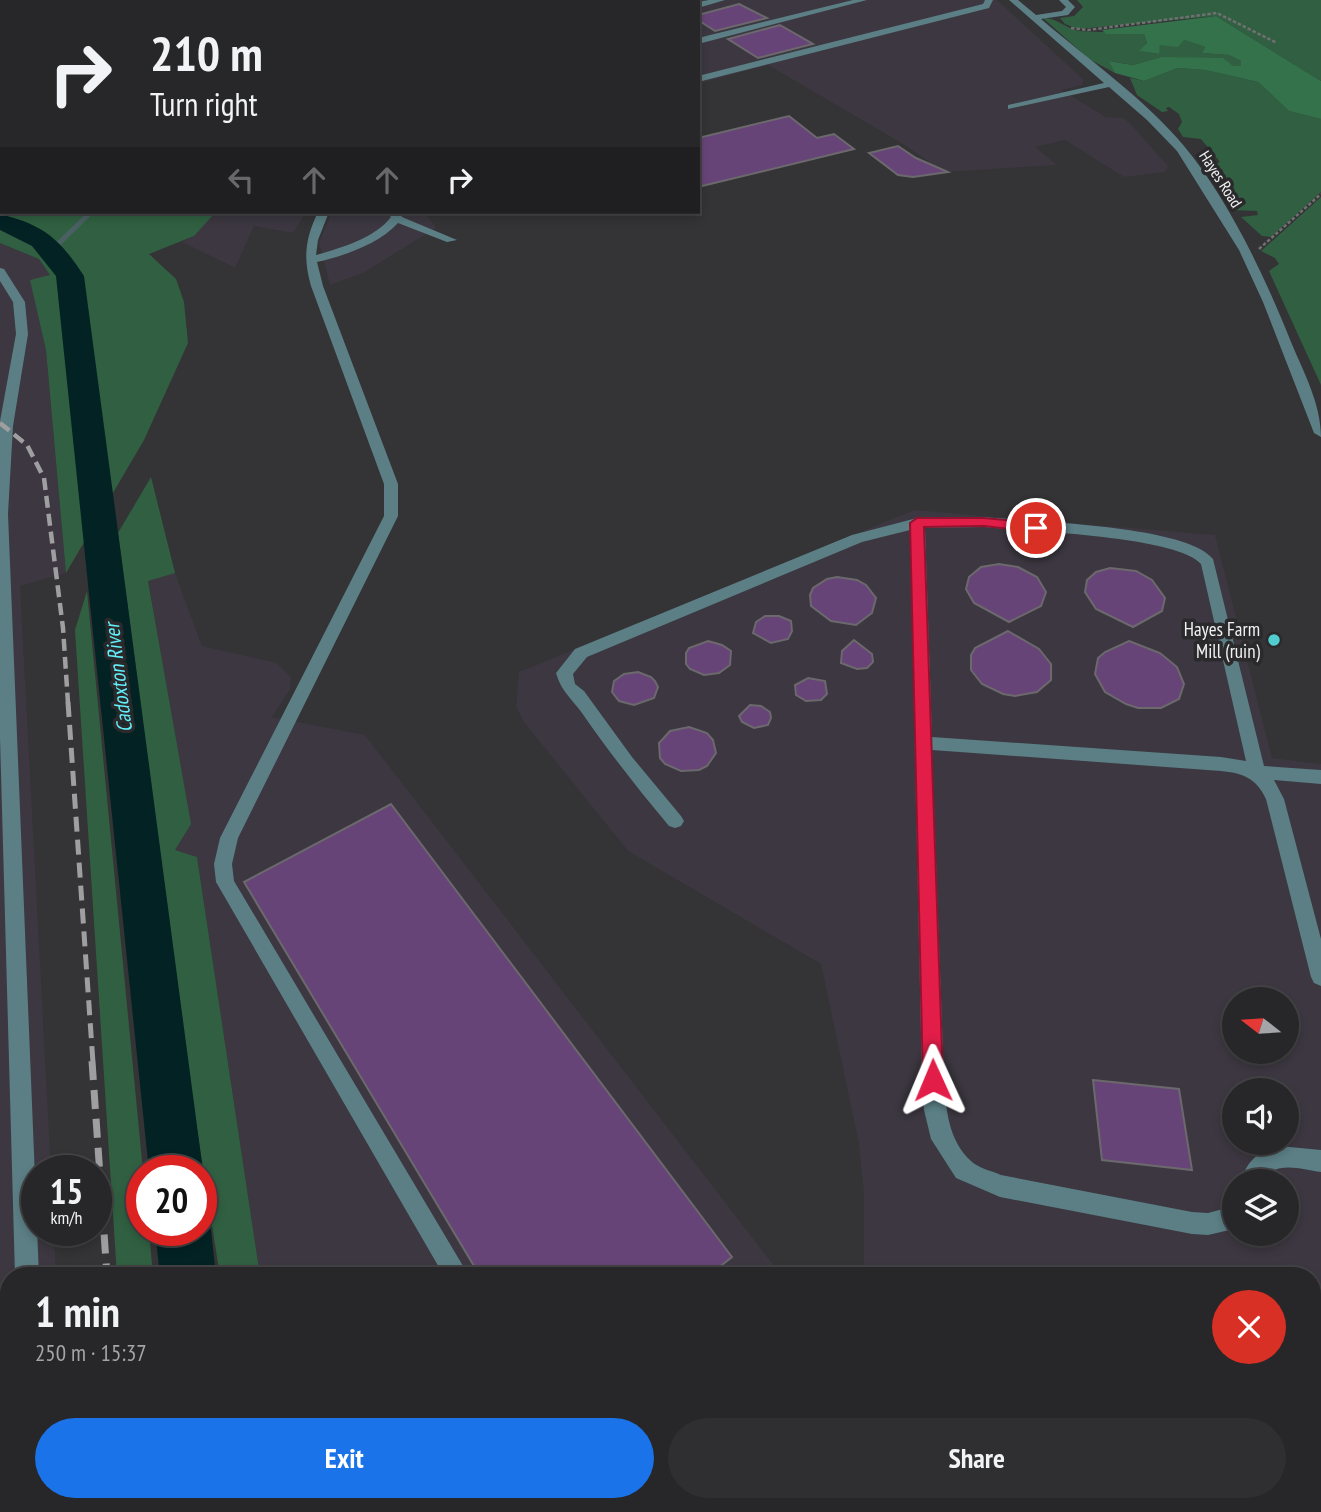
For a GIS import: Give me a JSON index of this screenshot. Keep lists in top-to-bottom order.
{
  "streets": {
    "street": ["Hayes Road"]
  },
  "water": ["Cadoxton River"],
  "places": ["Hayes Farm Mill (ruin)"],
  "north": "left",
  "page": {
    "turn": ["210 m", "Turn right"],
    "speed": "15 km/h",
    "limit": "20",
    "heading": ["1 min", "250 m · 15:37"],
    "buttons": ["Exit", "Share"]
  }
}
